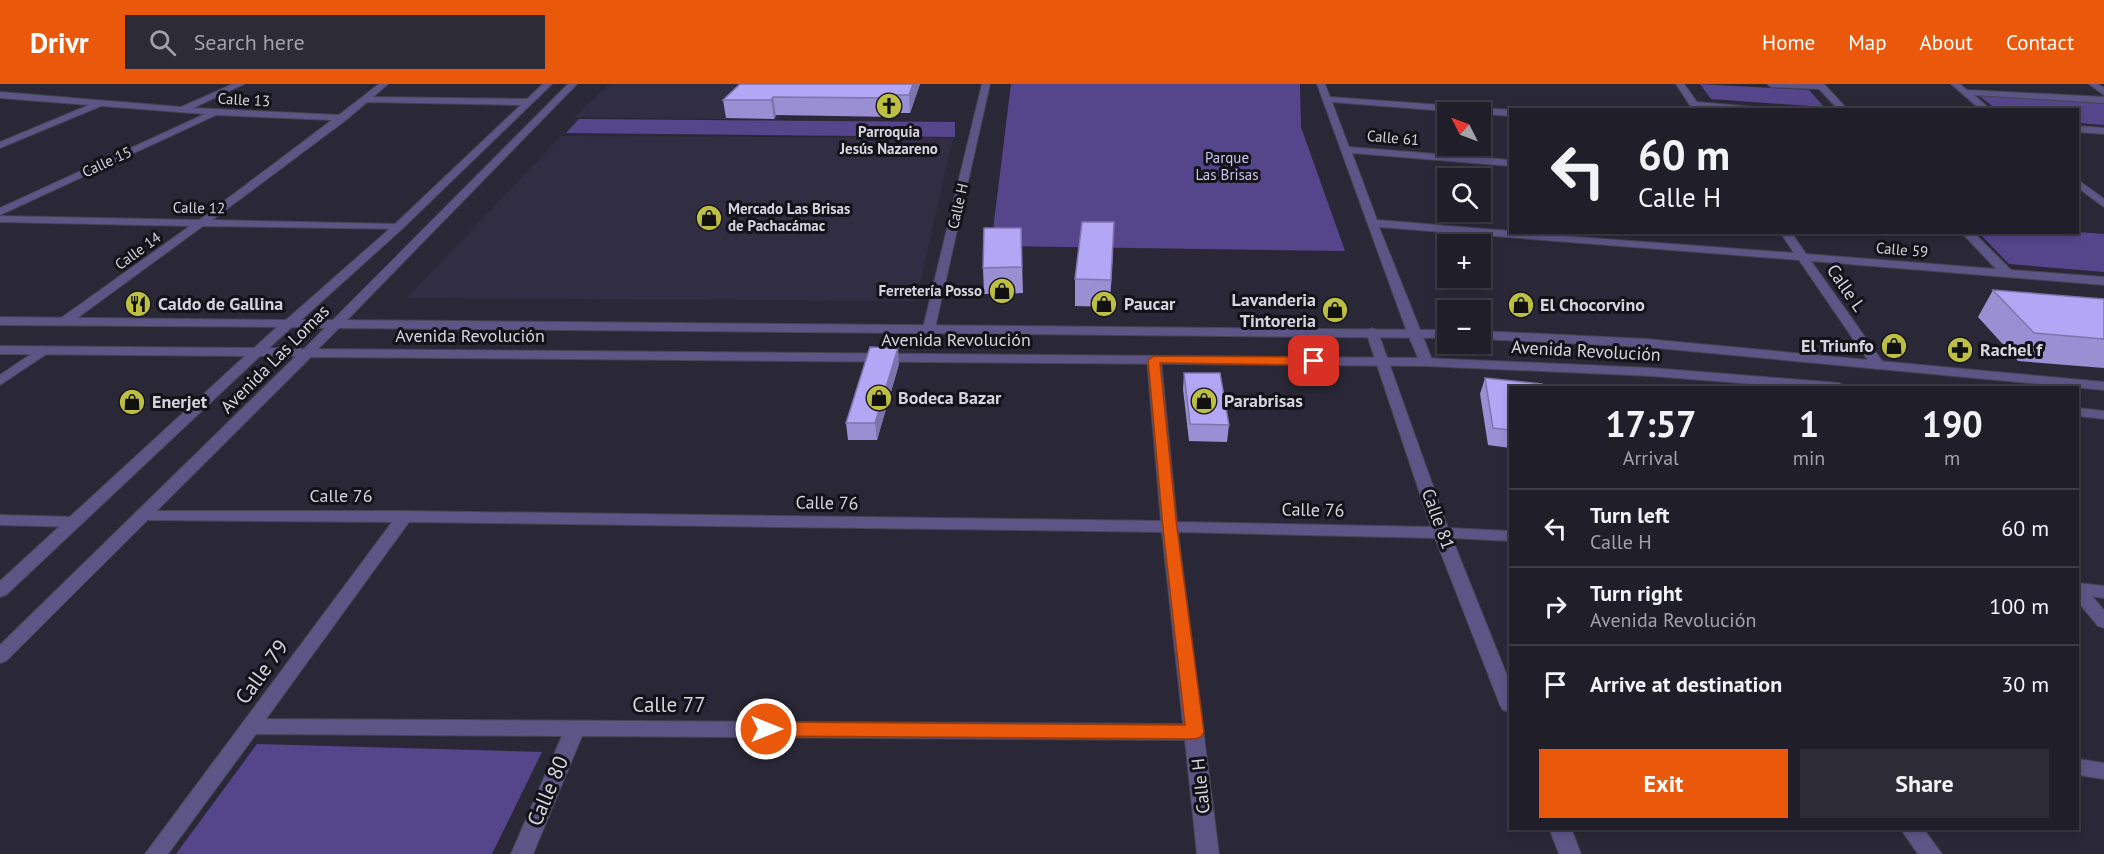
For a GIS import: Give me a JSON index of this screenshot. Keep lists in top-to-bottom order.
{
  "streets": {
    "street": [
      "Calle 13",
      "Calle 61",
      "Calle 15",
      "Calle H",
      "Calle 12",
      "Calle 59",
      "Calle 14",
      "Calle L",
      "Avenida Revolución",
      "Avenida Las Lomas",
      "Calle 76",
      "Calle 81",
      "Calle 79",
      "Calle 77",
      "Calle 80"
    ]
  },
  "crossings": [
    ["Calle 13", "Calle 15"],
    ["Calle 13", "Calle 14"],
    ["Calle H", "Avenida Revolución"],
    ["Calle H", "Calle 76"],
    ["Calle H", "Calle 77"],
    ["Calle 12", "Calle 14"],
    ["Calle 12", "Avenida Las Lomas"],
    ["Calle 59", "Calle L"],
    ["Calle 14", "Avenida Revolución"],
    ["Calle L", "Avenida Revolución"],
    ["Avenida Revolución", "Avenida Las Lomas"],
    ["Avenida Revolución", "Calle 81"],
    ["Avenida Las Lomas", "Calle 76"],
    ["Calle 76", "Calle 81"],
    ["Calle 76", "Calle 79"],
    ["Calle 79", "Calle 77"],
    ["Calle 77", "Calle 80"]
  ],
  "parks": ["Parque Las Brisas"],
  "places": {
    "church": ["Parroquia Jesús Nazareno"],
    "shop": [
      "Mercado Las Brisas de Pachacámac",
      "Ferretería Posso",
      "Paucar",
      "El Chocorvino",
      "Lavanderia Tintoreria",
      "El Triunfo",
      "Bodeca Bazar",
      "Parabrisas",
      "Enerjet"
    ],
    "restaurant": ["Caldo de Gallina"],
    "pharmacy": ["Rachel f"]
  },
  "north": "top left",
  "page": {
    "header": "Drivr",
    "search": "Search here",
    "nav": [
      "Home",
      "Map",
      "About",
      "Contact"
    ],
    "map_buttons": ["+", "−"],
    "turn": ["60 m", "Calle H"],
    "eta": [
      "17:57",
      "Arrival",
      "1",
      "min",
      "190",
      "m"
    ],
    "list": [
      {
        "name": "Turn left",
        "note": "Calle H",
        "value": "60 m"
      },
      {
        "name": "Turn right",
        "note": "Avenida Revolución",
        "value": "100 m"
      },
      {
        "name": "Arrive at destination",
        "value": "30 m"
      }
    ],
    "buttons": ["Exit", "Share"]
  }
}
